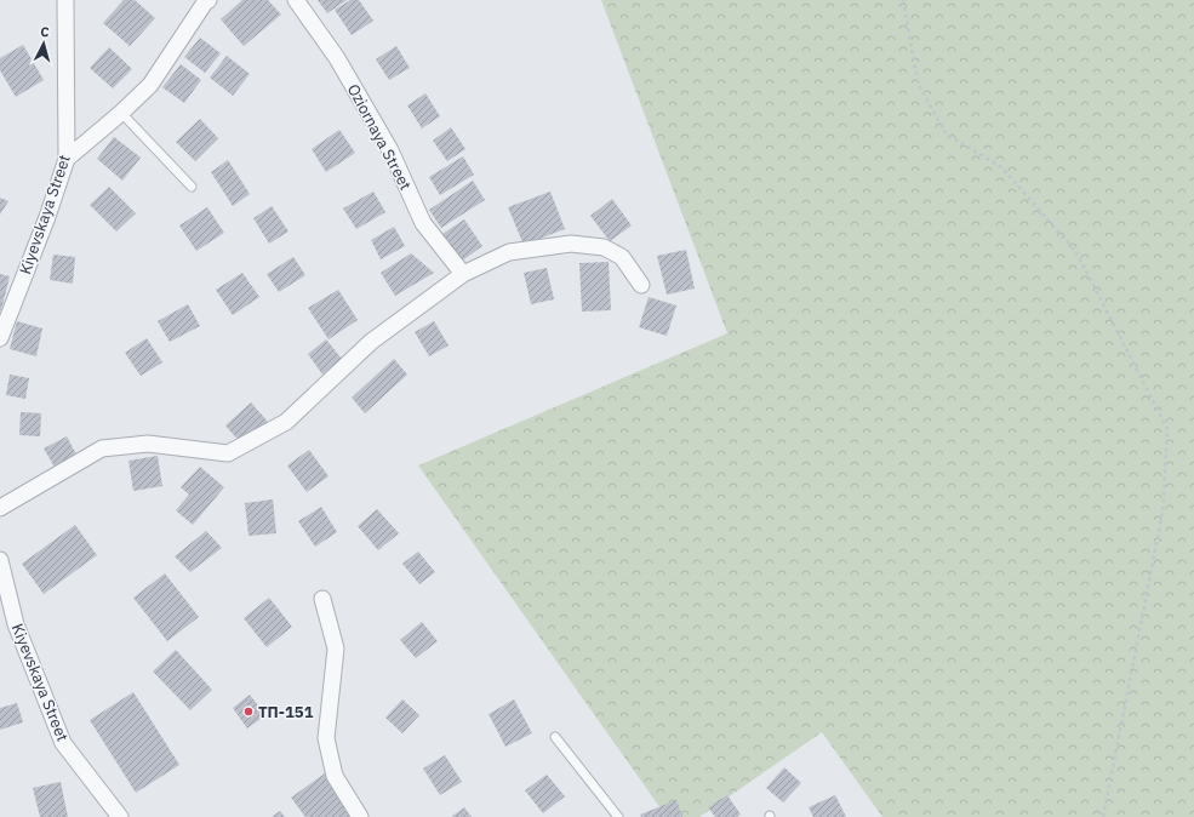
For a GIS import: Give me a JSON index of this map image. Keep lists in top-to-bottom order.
{
  "streets": {
    "street": ["Oziornaya Street", "Kiyevskaya Street"]
  },
  "places": ["ТП-151"],
  "north": "top"
}
